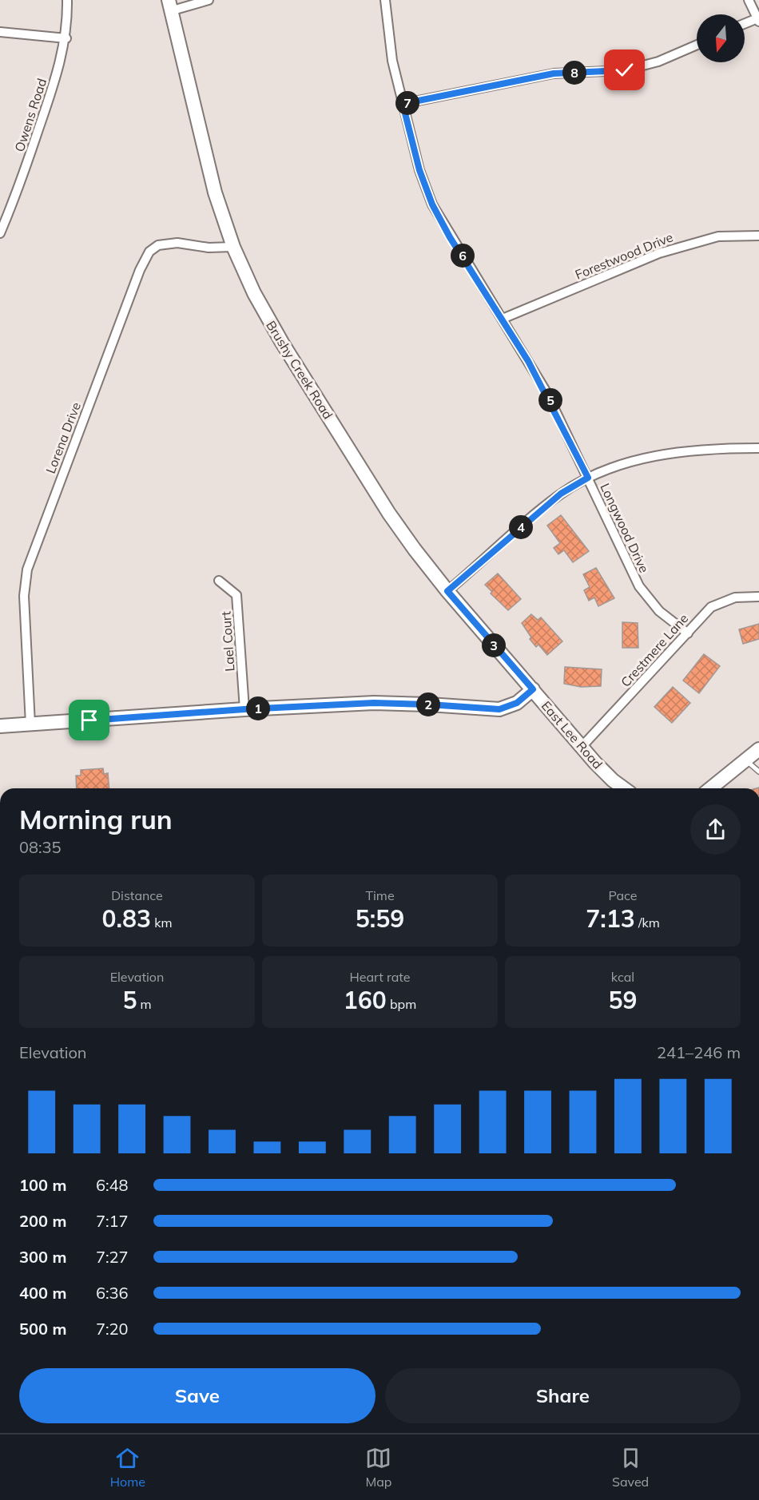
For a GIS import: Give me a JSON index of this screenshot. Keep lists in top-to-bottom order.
{
  "streets": {
    "street": [
      "Owens Road",
      "Forestwood Drive",
      "Brushy Creek Road",
      "Lorena Drive",
      "Longwood Drive",
      "Lael Court",
      "Crestmere Lane",
      "East Lee Road"
    ]
  },
  "crossings": [
    ["Forestwood Drive", "Longwood Drive"],
    ["Brushy Creek Road", "Lorena Drive"],
    ["Brushy Creek Road", "East Lee Road"],
    ["Lorena Drive", "East Lee Road"],
    ["Longwood Drive", "Crestmere Lane"],
    ["Lael Court", "East Lee Road"],
    ["Crestmere Lane", "East Lee Road"]
  ],
  "north": "bottom",
  "page": {
    "pins": [
      "8",
      "7",
      "6",
      "5",
      "4",
      "3",
      "2",
      "1"
    ],
    "heading": ["Morning run", "08:35"],
    "stats": [
      ["Distance", "0.83 km"],
      ["Time", "5:59"],
      ["Pace", "7:13 /km"],
      ["Elevation", "5 m"],
      ["Heart rate", "160 bpm"],
      ["kcal", "59"]
    ],
    "chart": ["Elevation", "241–246 m"],
    "list": [
      {
        "name": "100 m",
        "note": "6:48"
      },
      {
        "name": "200 m",
        "note": "7:17"
      },
      {
        "name": "300 m",
        "note": "7:27"
      },
      {
        "name": "400 m",
        "note": "6:36"
      },
      {
        "name": "500 m",
        "note": "7:20"
      }
    ],
    "buttons": ["Save", "Share"],
    "tabs": ["Home", "Map", "Saved"]
  }
}
